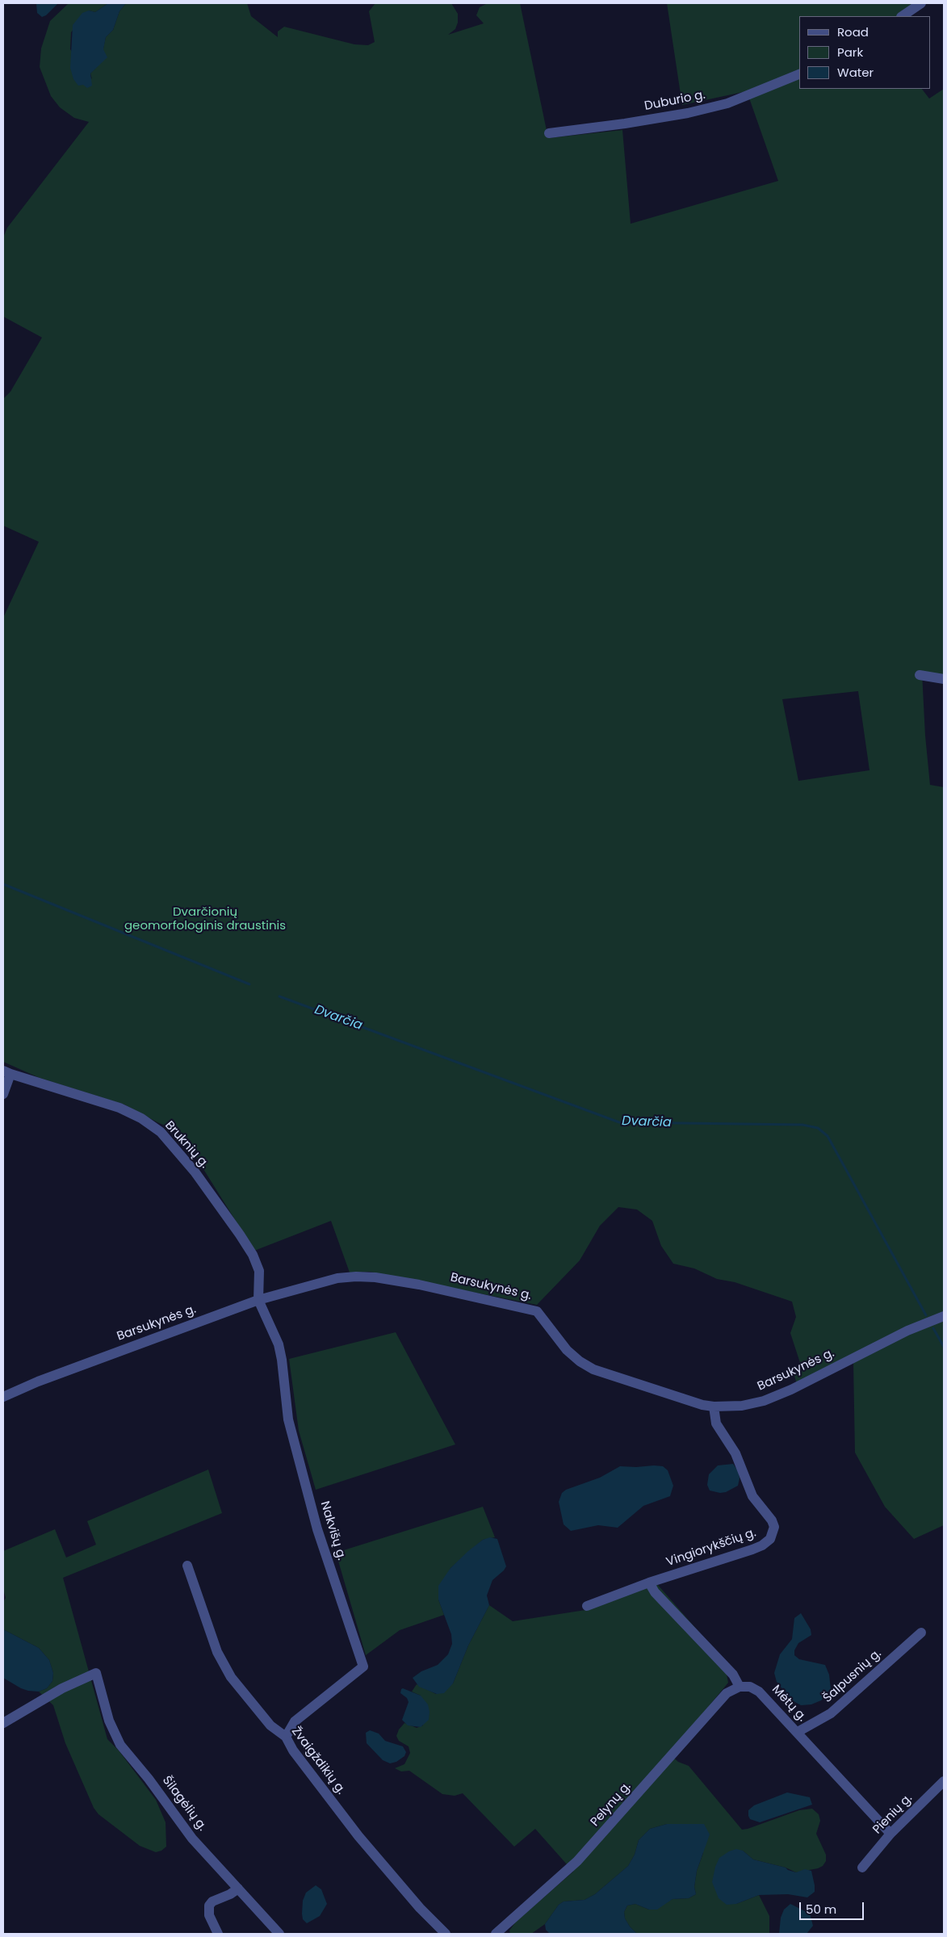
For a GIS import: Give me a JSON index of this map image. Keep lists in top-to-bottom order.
{
  "streets": {
    "street": [
      "Duburio g.",
      "Bruknių g.",
      "Barsukynės g.",
      "Nakvišų g.",
      "Vingiorykščių g.",
      "Šalpusnių g.",
      "Mėtų g.",
      "Žvaigždikių g.",
      "Šilagėlių g.",
      "Pelynų g.",
      "Pienių g."
    ]
  },
  "crossings": [
    ["Bruknių g.", "Barsukynės g."],
    ["Bruknių g.", "Nakvišų g."],
    ["Barsukynės g.", "Nakvišų g."],
    ["Barsukynės g.", "Vingiorykščių g."],
    ["Nakvišų g.", "Žvaigždikių g."],
    ["Šalpusnių g.", "Mėtų g."],
    ["Mėtų g.", "Pelynų g."],
    ["Mėtų g.", "Pienių g."]
  ],
  "water": ["Dvarčia"],
  "parks": ["Dvarčionių geomorfologinis draustinis"],
  "legend": ["Road", "Park", "Water"],
  "scale_bar": "50 m"
}
